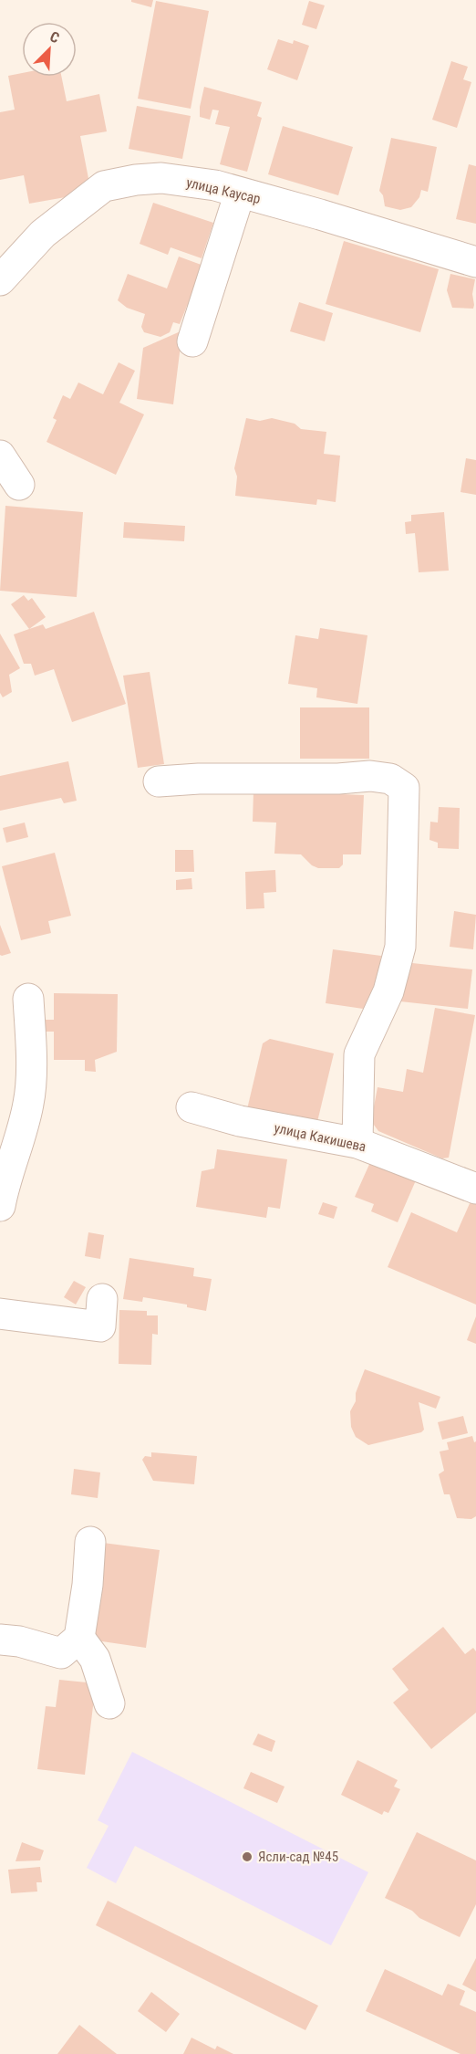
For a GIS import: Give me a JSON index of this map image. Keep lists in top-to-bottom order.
{
  "streets": {
    "street": ["улица Каусар", "улица Какишева"]
  },
  "places": ["Ясли-сад №45"],
  "north": "top right"
}
